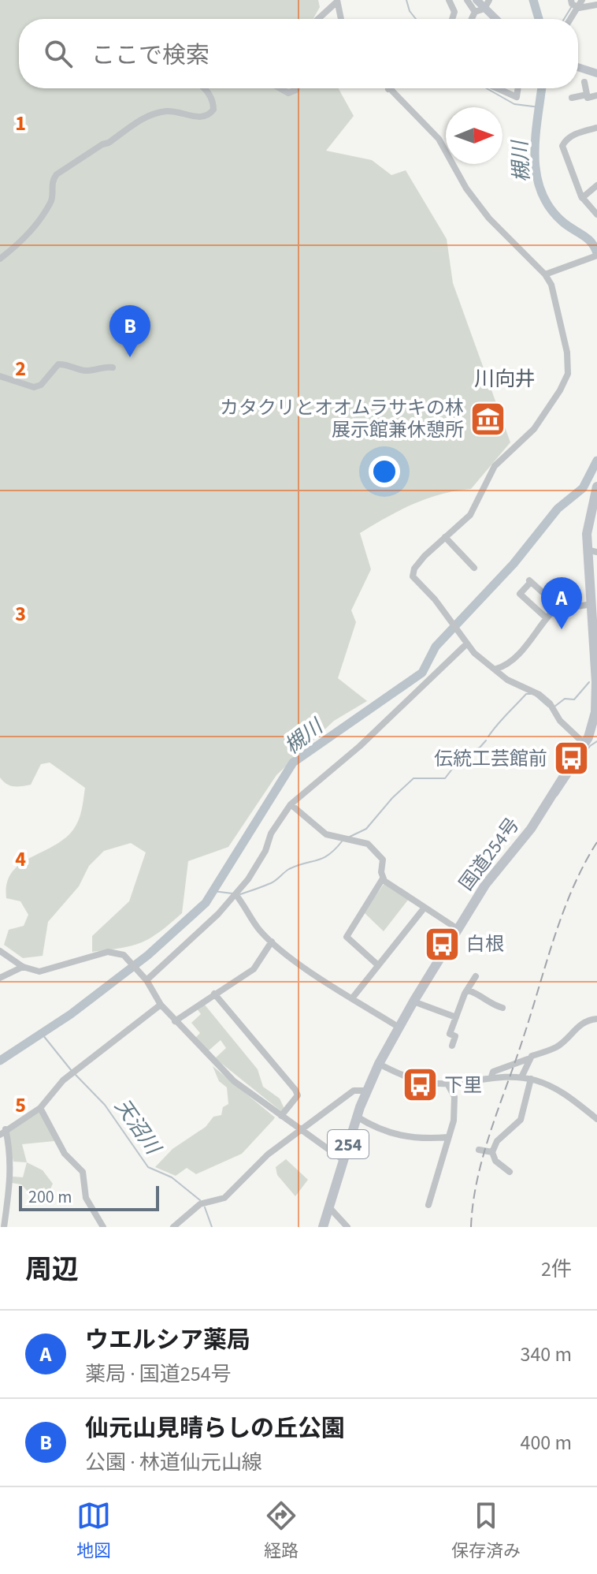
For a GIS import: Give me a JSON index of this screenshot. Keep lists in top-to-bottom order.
{
  "streets": {
    "highway": ["国道254号", "254"]
  },
  "districts": ["川向井"],
  "water": ["槻川", "天沼川"],
  "places": {
    "museum": ["カタクリとオオムラサキの林 展示館兼休憩所"],
    "bus stop": ["伝統工芸館前", "白根", "下里"]
  },
  "scale_bar": "200 m",
  "north": "right",
  "page": {
    "search": "ここで検索",
    "pins": ["B", "A"],
    "scale": "200 m",
    "heading": ["周辺", "2件"],
    "list": [
      {
        "mark": "A",
        "name": "ウエルシア薬局",
        "note": "薬局 · 国道254号",
        "value": "340 m"
      },
      {
        "mark": "B",
        "name": "仙元山見晴らしの丘公園",
        "note": "公園 · 林道仙元山線",
        "value": "400 m"
      }
    ],
    "nav": ["地図", "経路", "保存済み"]
  },
  "grid": {
    "rows": [
      "1",
      "2",
      "3",
      "4",
      "5"
    ]
  }
}
